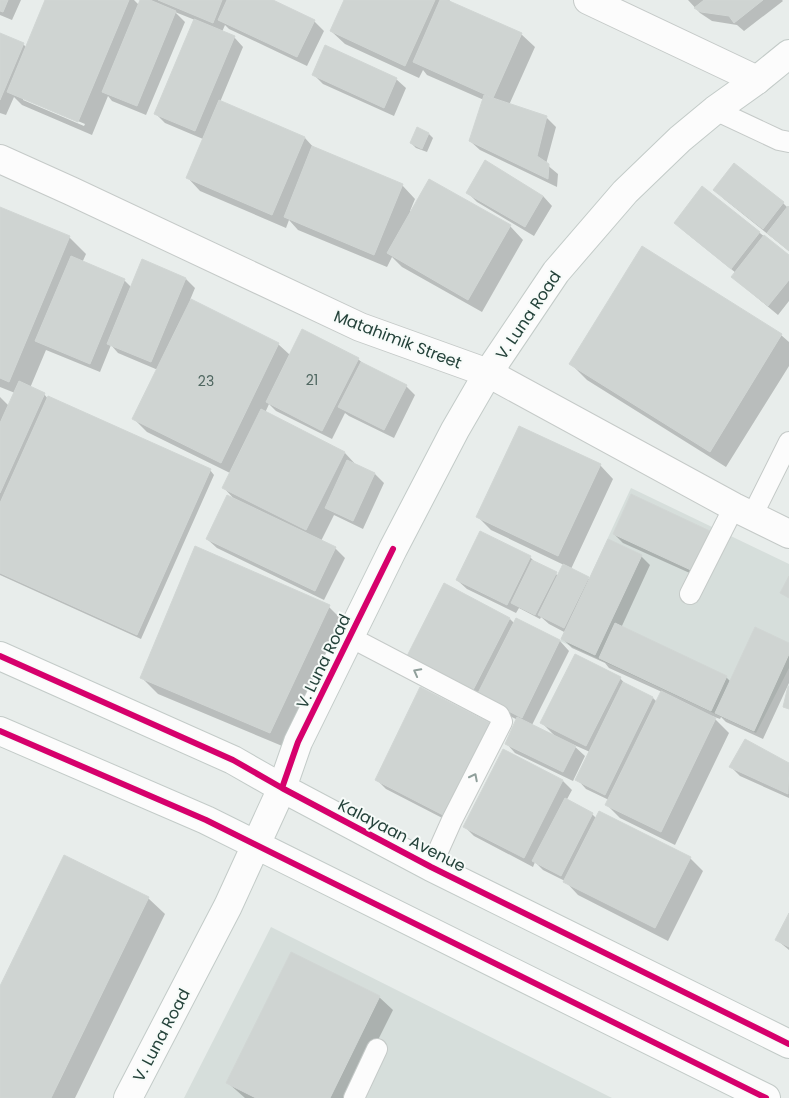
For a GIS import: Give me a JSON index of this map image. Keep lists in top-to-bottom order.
{
  "streets": {
    "main road": ["V. Luna Road", "Matahimik Street", "Kalayaan Avenue"]
  },
  "crossings": [
    ["V. Luna Road", "Matahimik Street"],
    ["V. Luna Road", "Kalayaan Avenue"]
  ],
  "house_numbers": ["21", "23"]
}
